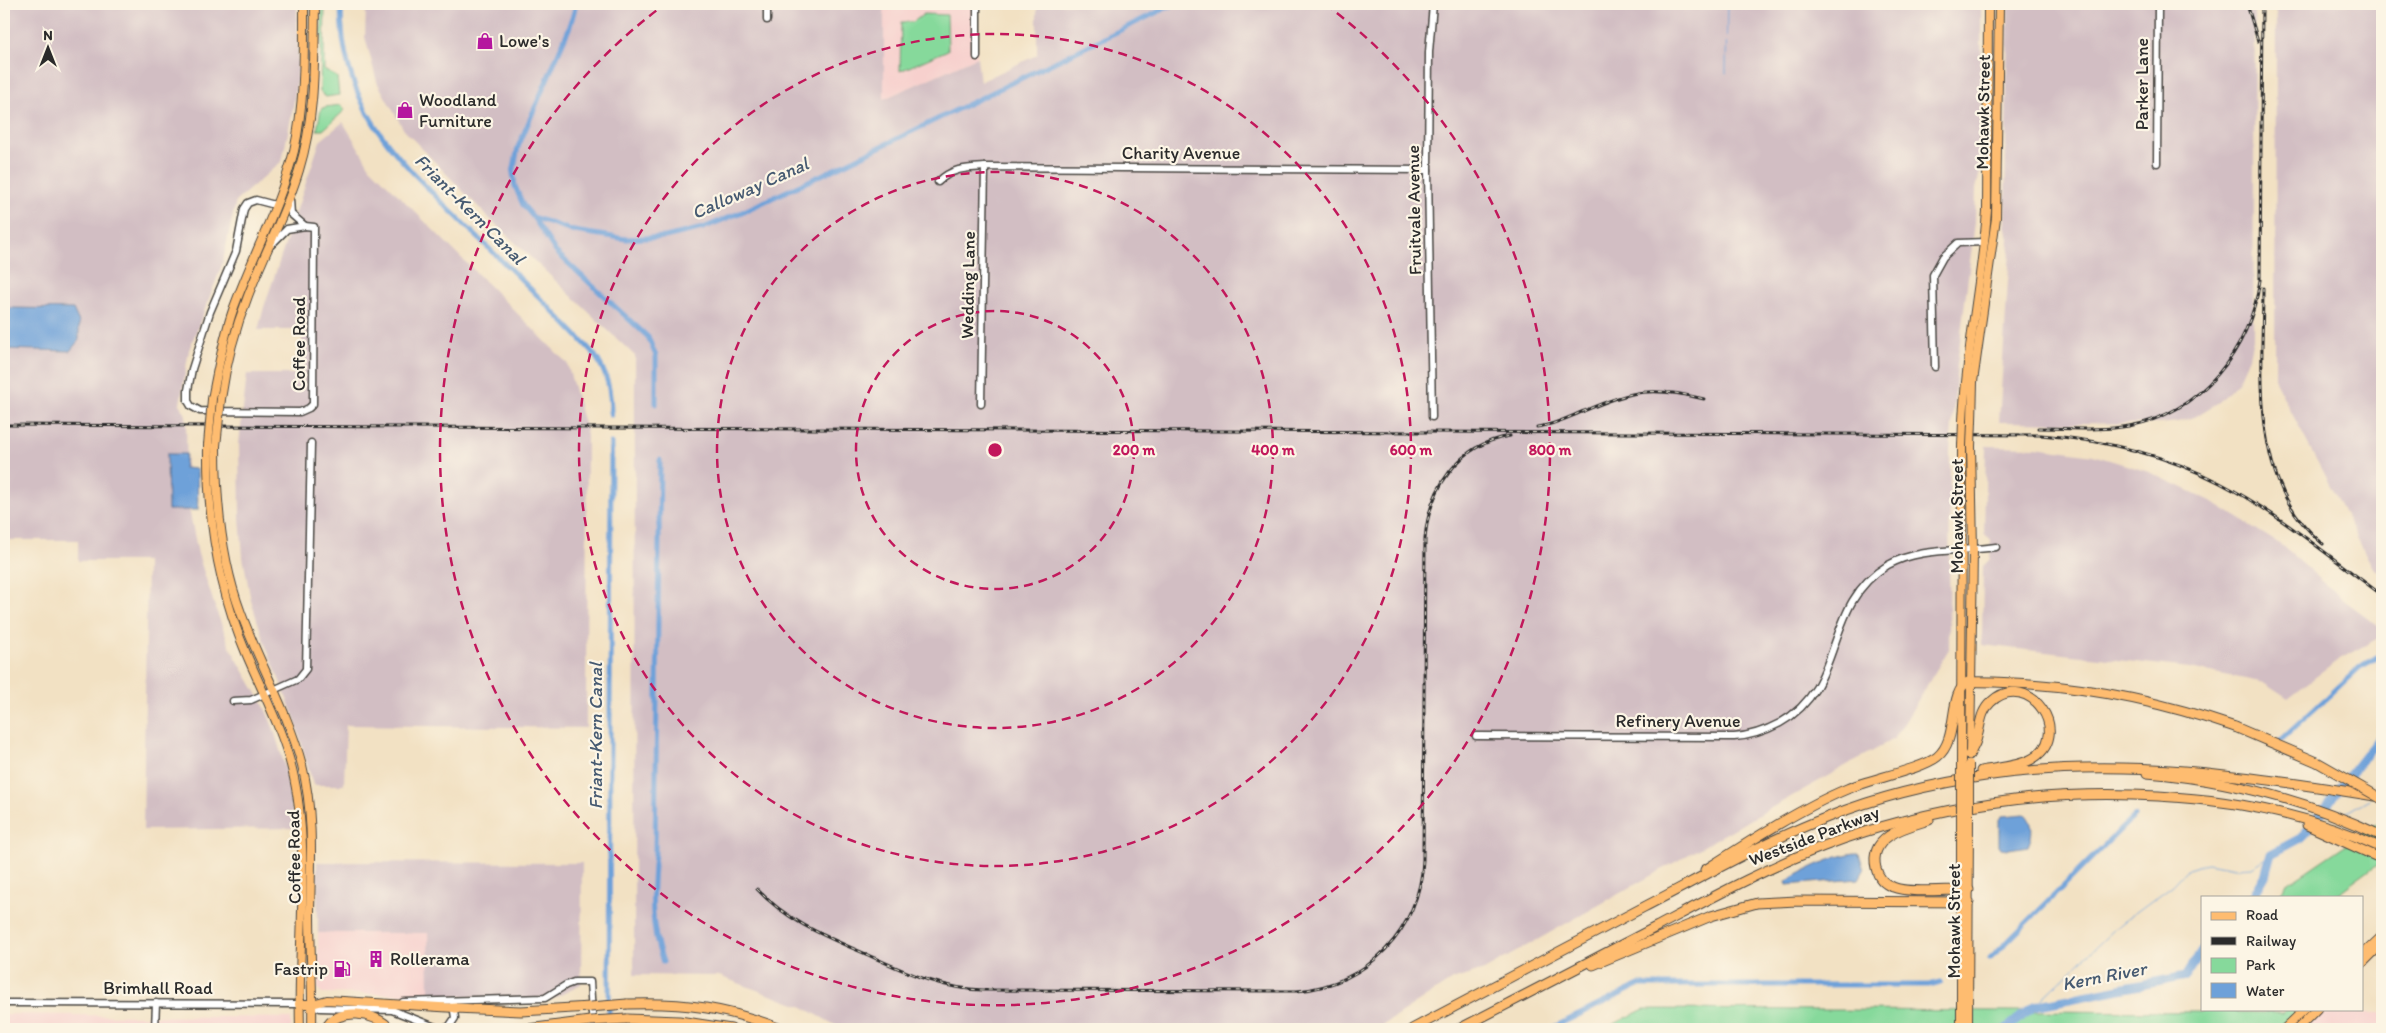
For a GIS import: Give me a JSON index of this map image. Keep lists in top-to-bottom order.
{
  "streets": {
    "highway": ["Westside Parkway"],
    "main road": ["Mohawk Street", "Coffee Road", "Brimhall Road"],
    "street": [
      "Parker Lane",
      "Charity Avenue",
      "Fruitvale Avenue",
      "Wedding Lane",
      "Refinery Avenue"
    ]
  },
  "crossings": [
    ["Mohawk Street", "Refinery Avenue"],
    ["Charity Avenue", "Fruitvale Avenue"],
    ["Charity Avenue", "Wedding Lane"],
    ["Coffee Road", "Brimhall Road"]
  ],
  "water": ["Calloway Canal", "Friant-Kern Canal", "Kern River"],
  "places": {
    "shop": ["Lowe's", "Woodland Furniture"],
    "building": ["Rollerama"],
    "fuel station": ["Fastrip"]
  },
  "legend": [
    "Road",
    "Railway",
    "Park",
    "Water"
  ],
  "north": "top",
  "rings": [
    "200 m",
    "400 m",
    "600 m",
    "800 m"
  ]
}
